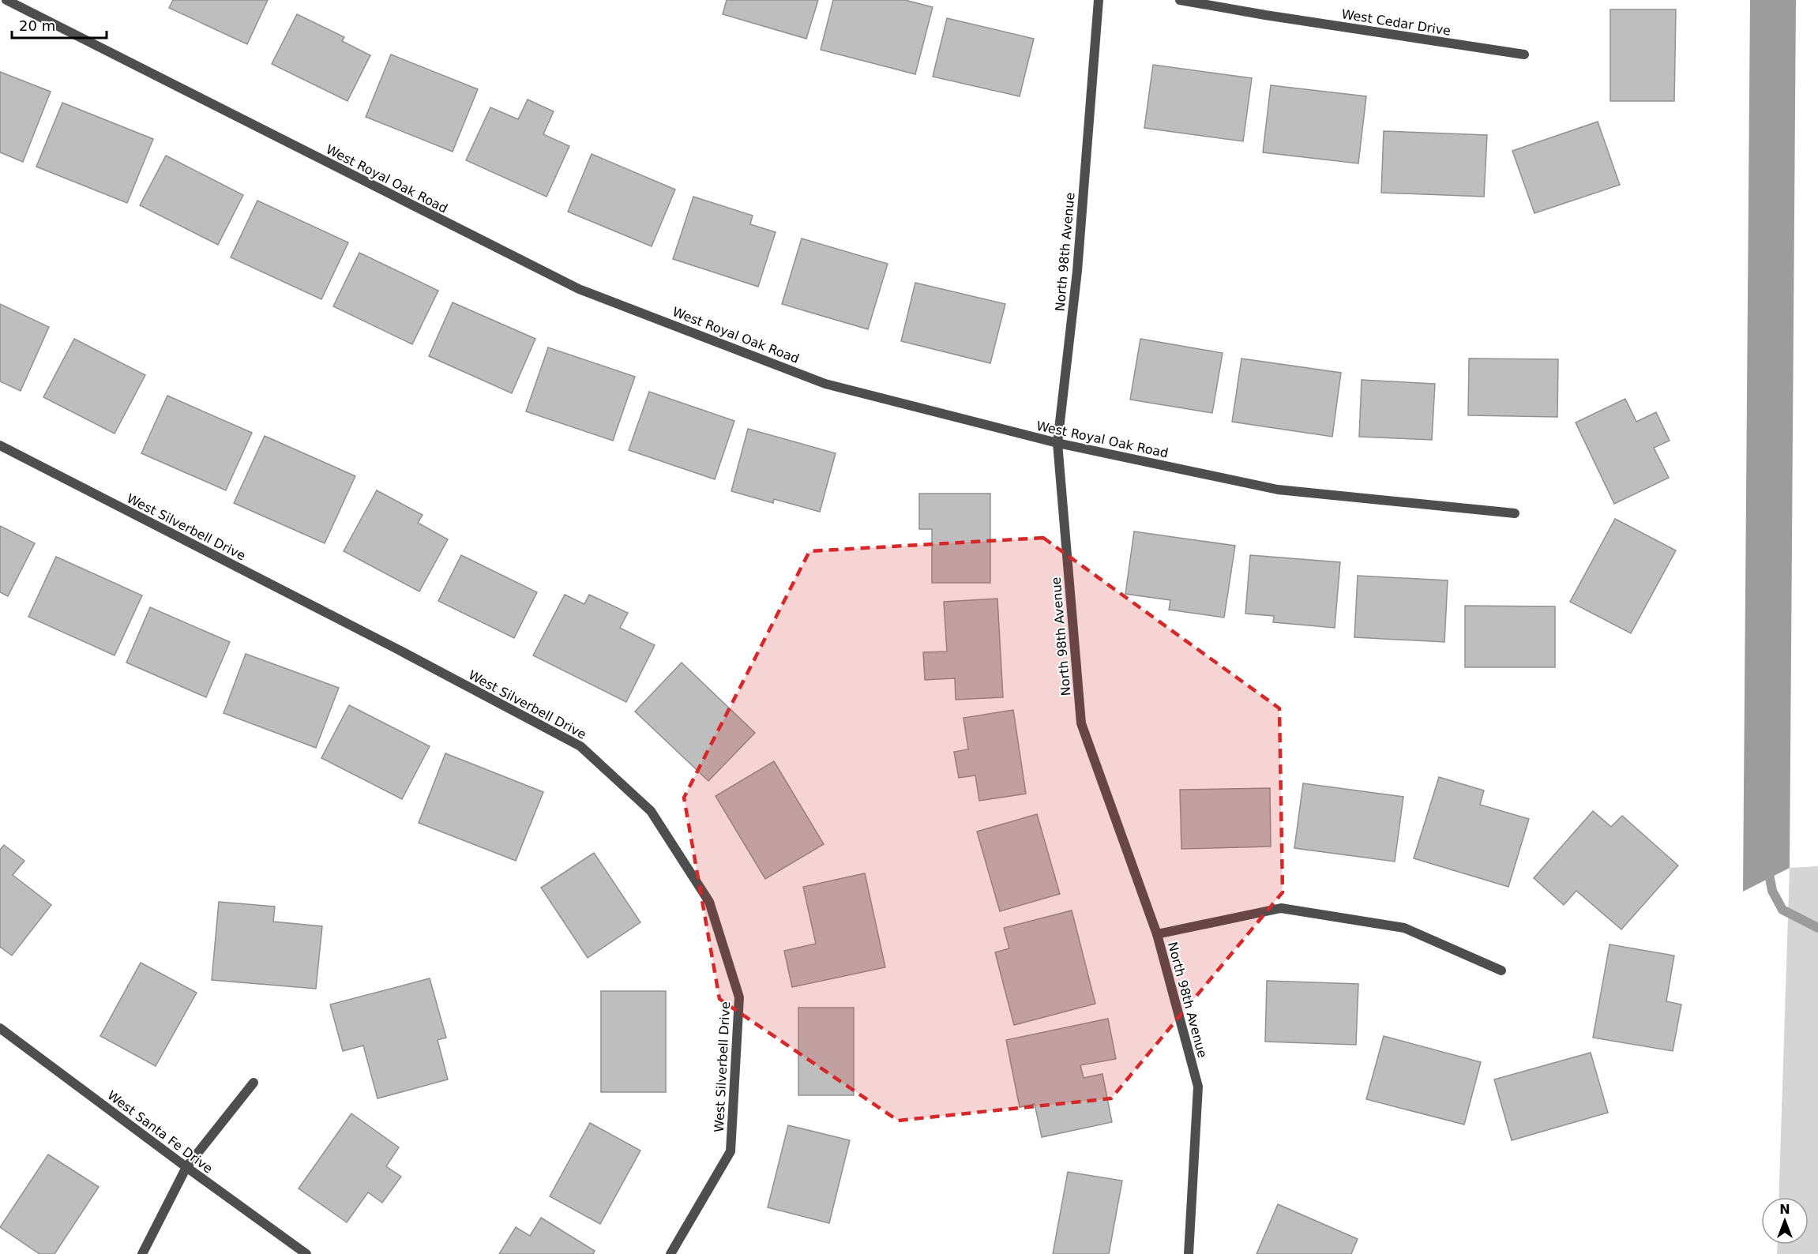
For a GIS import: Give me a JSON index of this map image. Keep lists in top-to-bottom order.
{
  "streets": {
    "street": [
      "West Cedar Drive",
      "West Royal Oak Road",
      "North 98th Avenue",
      "West Silverbell Drive",
      "West Santa Fe Drive"
    ]
  },
  "crossings": [
    ["West Royal Oak Road", "North 98th Avenue"]
  ],
  "scale_bar": "20 m",
  "north": "top"
}
